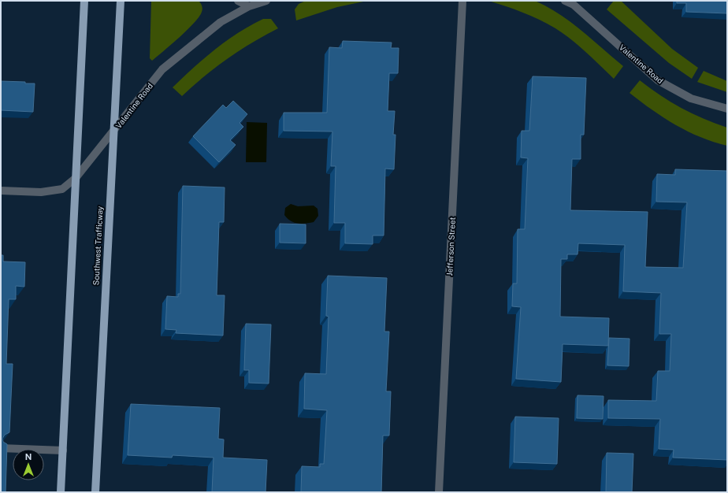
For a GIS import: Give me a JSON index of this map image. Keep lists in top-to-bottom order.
{
  "streets": {
    "main road": ["Southwest Trafficway"],
    "street": ["Valentine Road", "Jefferson Street"]
  },
  "crossings": [
    ["Valentine Road", "Southwest Trafficway"]
  ],
  "north": "top"
}
